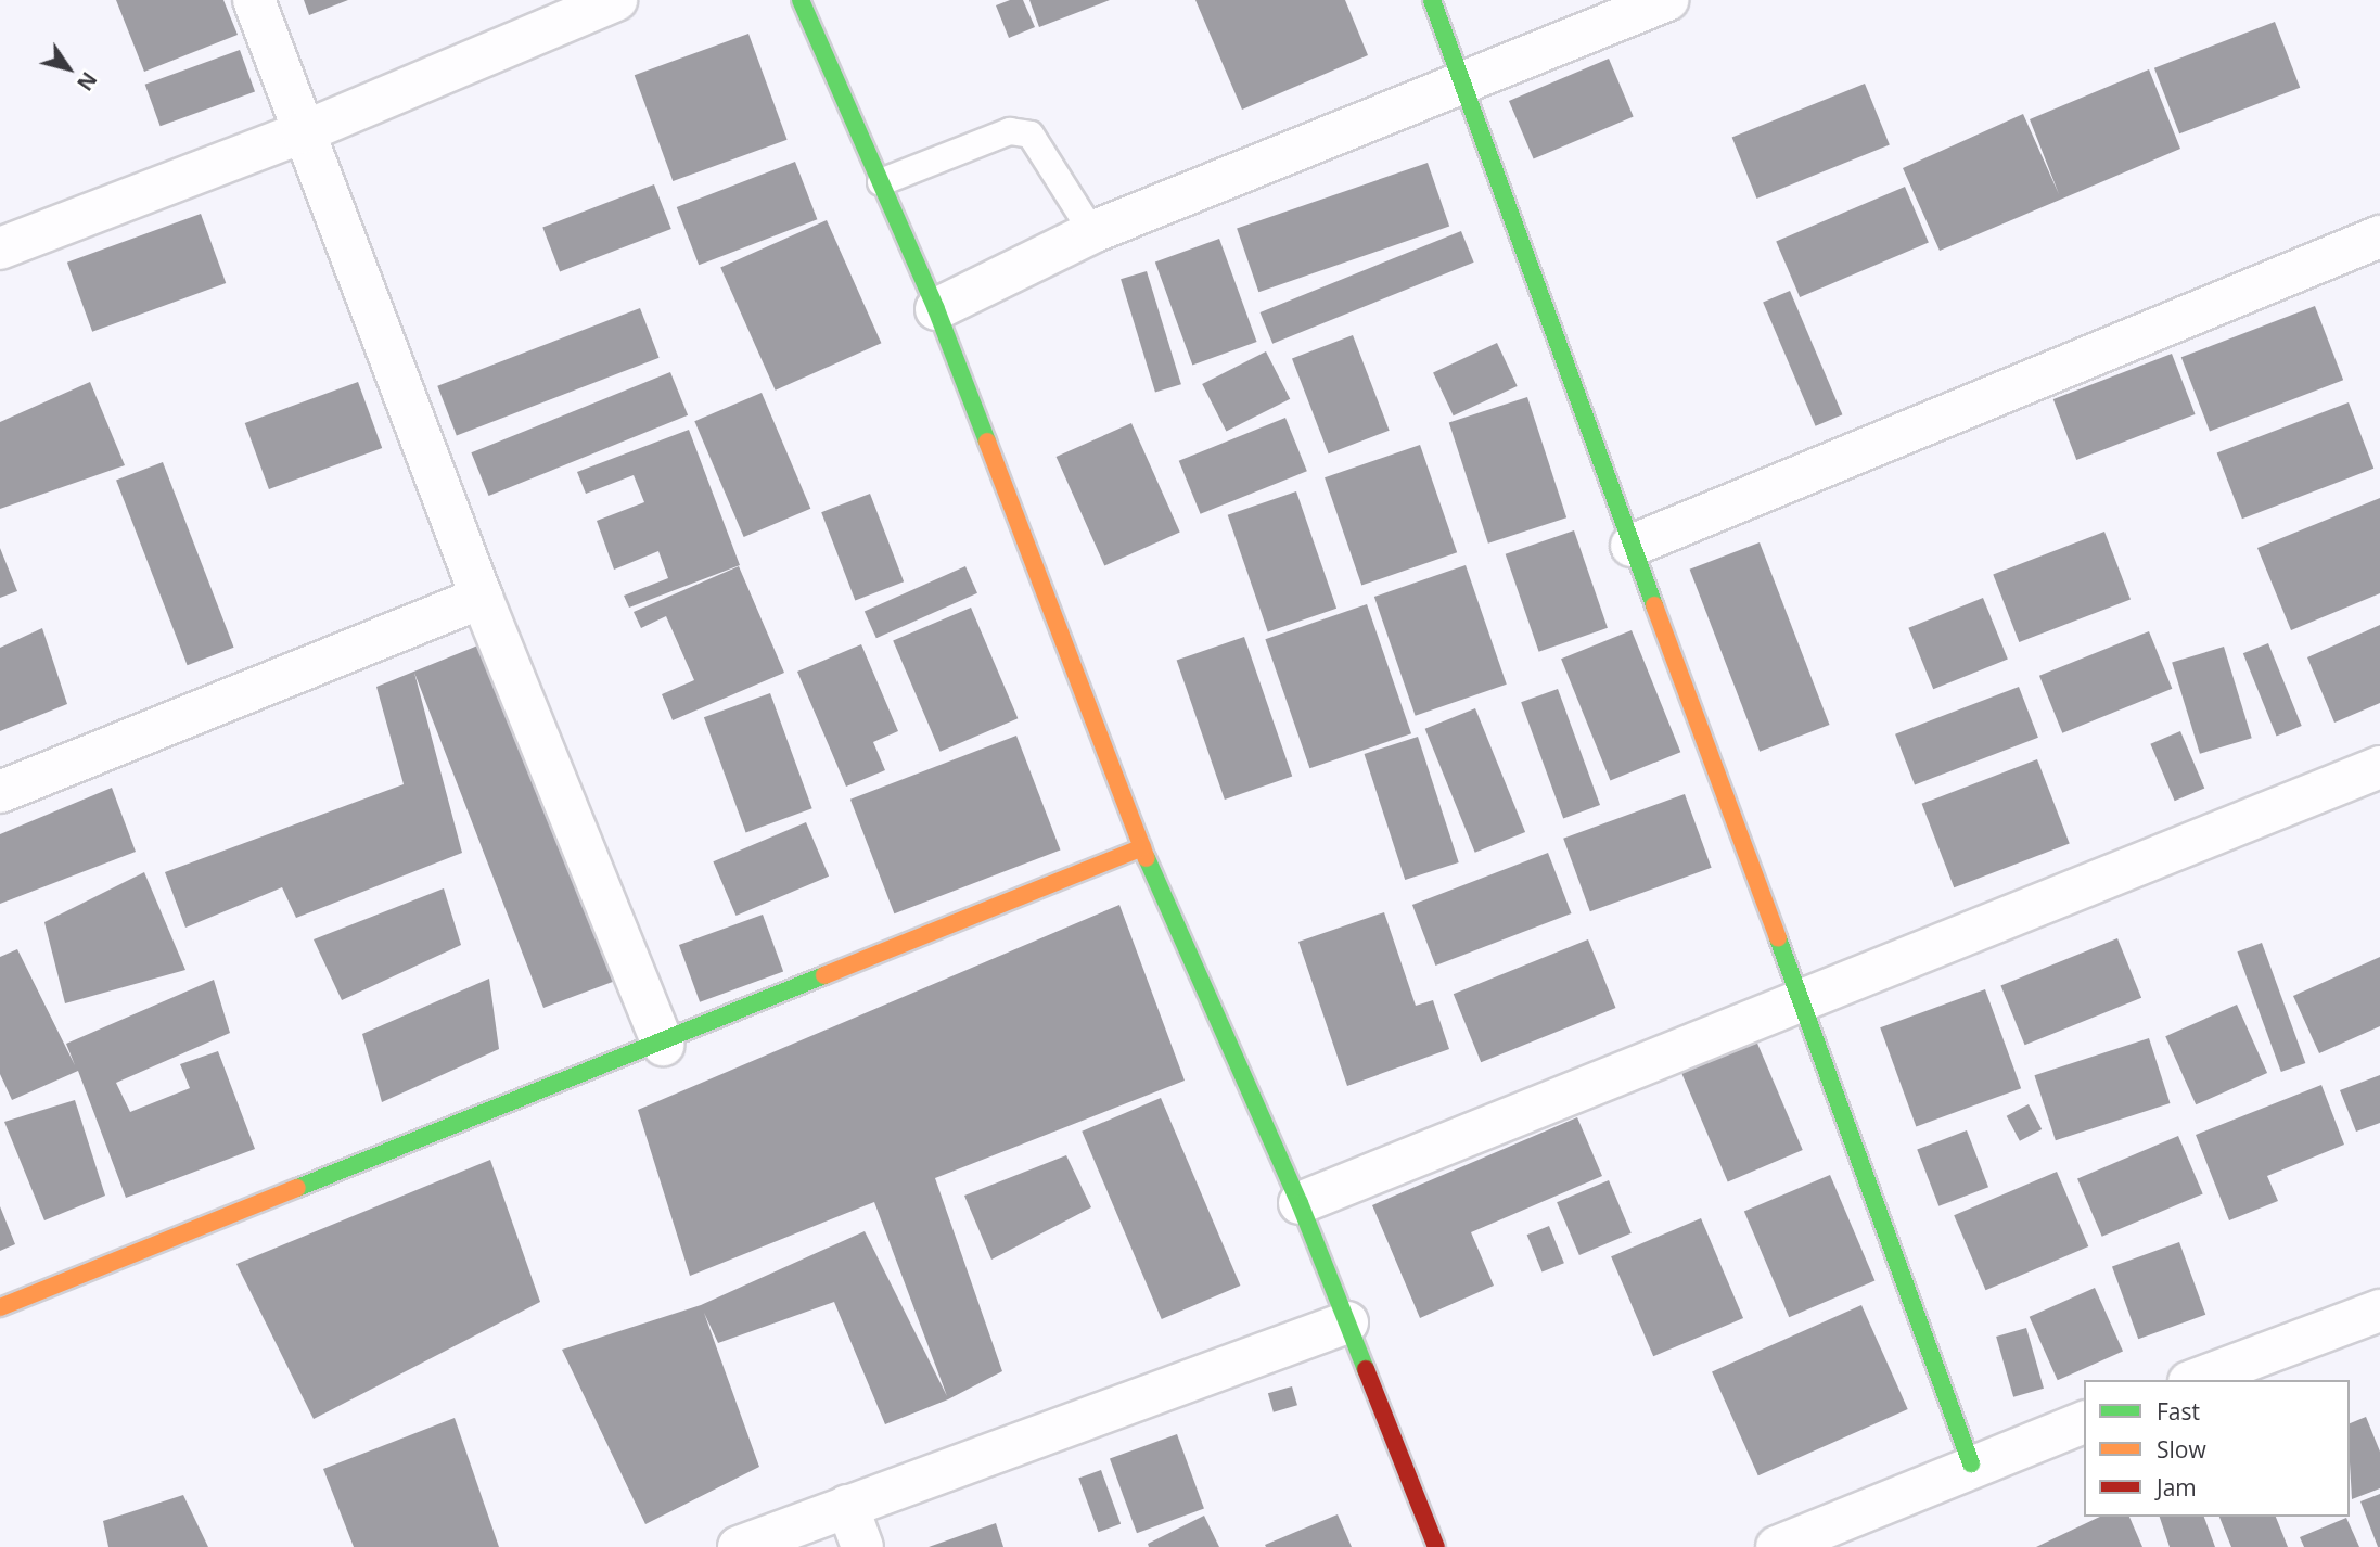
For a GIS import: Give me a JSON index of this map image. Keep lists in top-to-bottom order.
{
  "legend": ["Fast", "Slow", "Jam"],
  "north": "bottom right"
}
